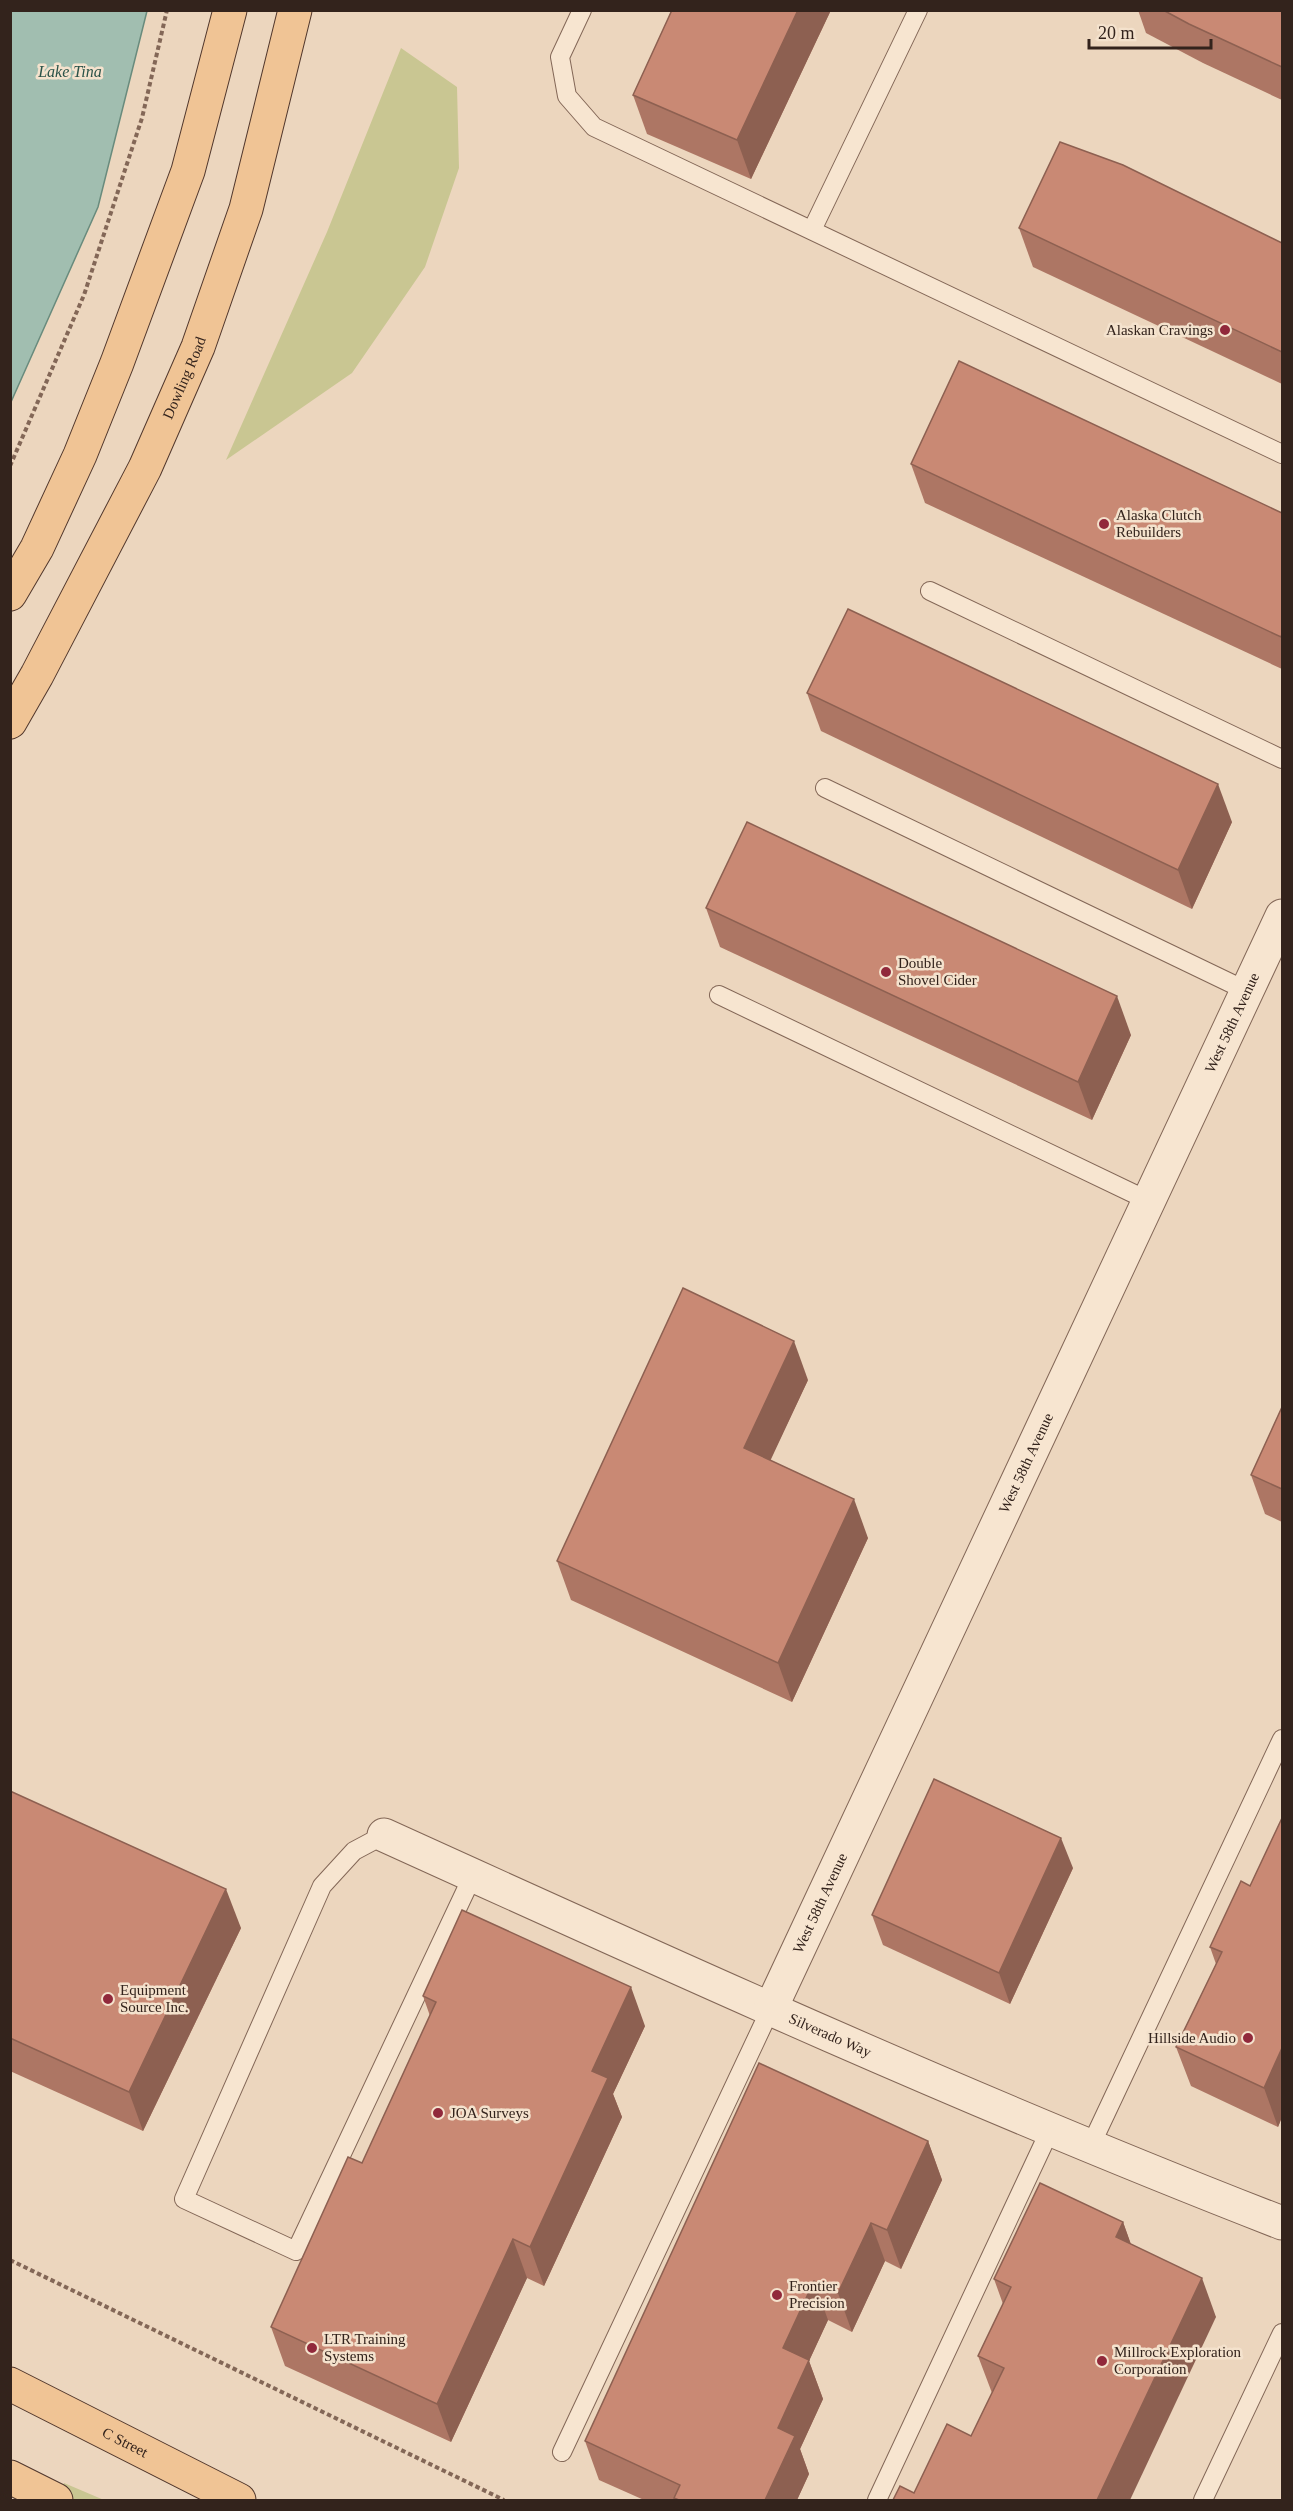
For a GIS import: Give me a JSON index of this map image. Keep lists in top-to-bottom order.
{
  "streets": {
    "main road": ["Dowling Road", "C Street"],
    "street": ["West 58th Avenue", "Silverado Way"]
  },
  "crossings": [
    ["West 58th Avenue", "Silverado Way"]
  ],
  "water": ["Lake Tina"],
  "places": [
    "Alaskan Cravings",
    "Alaska Clutch Rebuilders",
    "Double Shovel Cider",
    "Equipment Source Inc.",
    "Hillside Audio",
    "JOA Surveys",
    "Frontier Precision",
    "LTR Training Systems",
    "Millrock Exploration Corporation"
  ],
  "scale_bar": "20 m"
}
